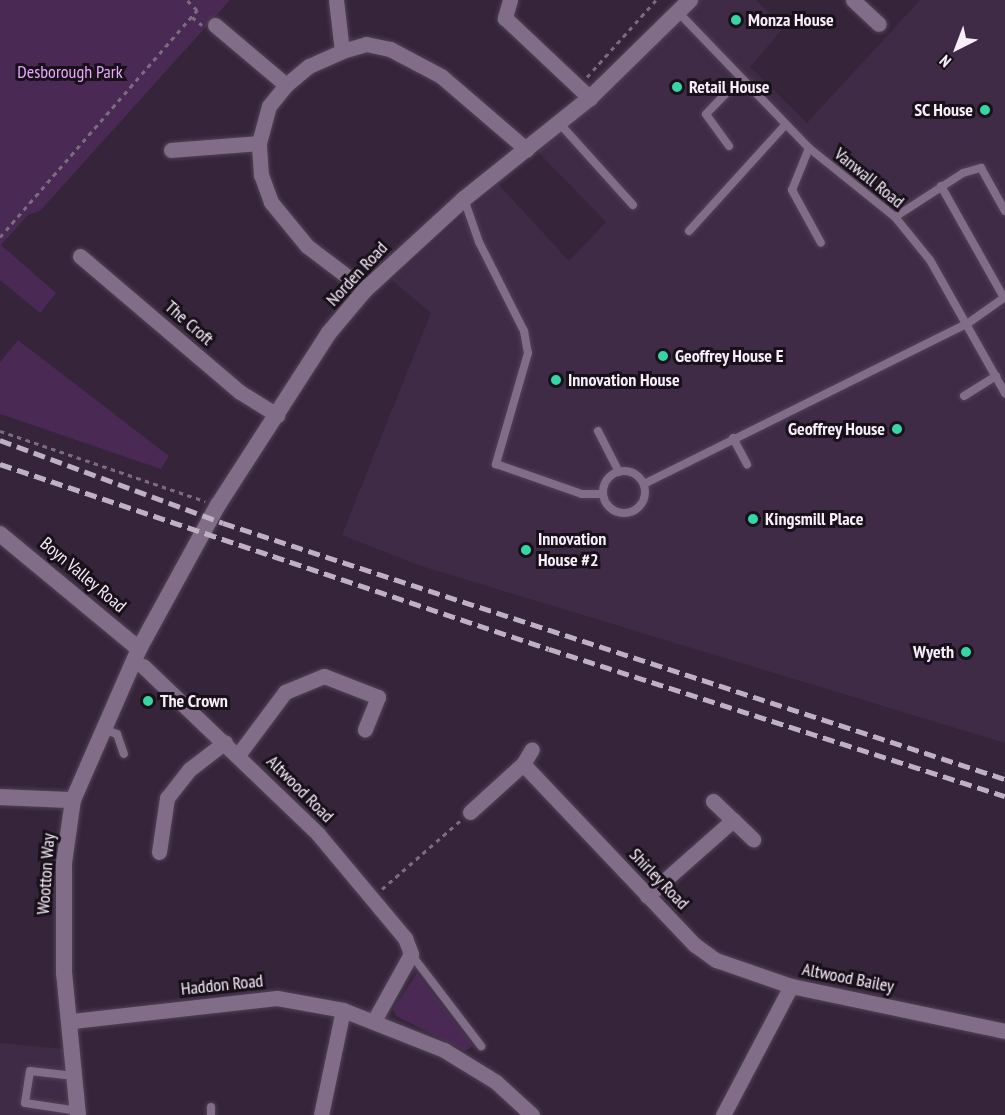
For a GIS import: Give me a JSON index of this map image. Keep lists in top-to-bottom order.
{
  "streets": {
    "street": [
      "Norden Road",
      "The Croft",
      "Boyn Valley Road",
      "Altwood Road",
      "Wootton Way",
      "Shirley Road",
      "Altwood Bailey",
      "Haddon Road"
    ],
    "lane": ["Vanwall Road"]
  },
  "crossings": [
    ["Vanwall Road", "Norden Road"],
    ["Norden Road", "The Croft"],
    ["Norden Road", "Boyn Valley Road"],
    ["Norden Road", "Wootton Way"],
    ["Boyn Valley Road", "Wootton Way"],
    ["Wootton Way", "Haddon Road"],
    ["Shirley Road", "Altwood Bailey"]
  ],
  "parks": ["Desborough Park"],
  "places": [
    "Monza House",
    "Retail House",
    "SC House",
    "Geoffrey House E",
    "Innovation House",
    "Geoffrey House",
    "Kingsmill Place",
    "Innovation House #2",
    "Wyeth",
    "The Crown"
  ],
  "north": "bottom left"
}
